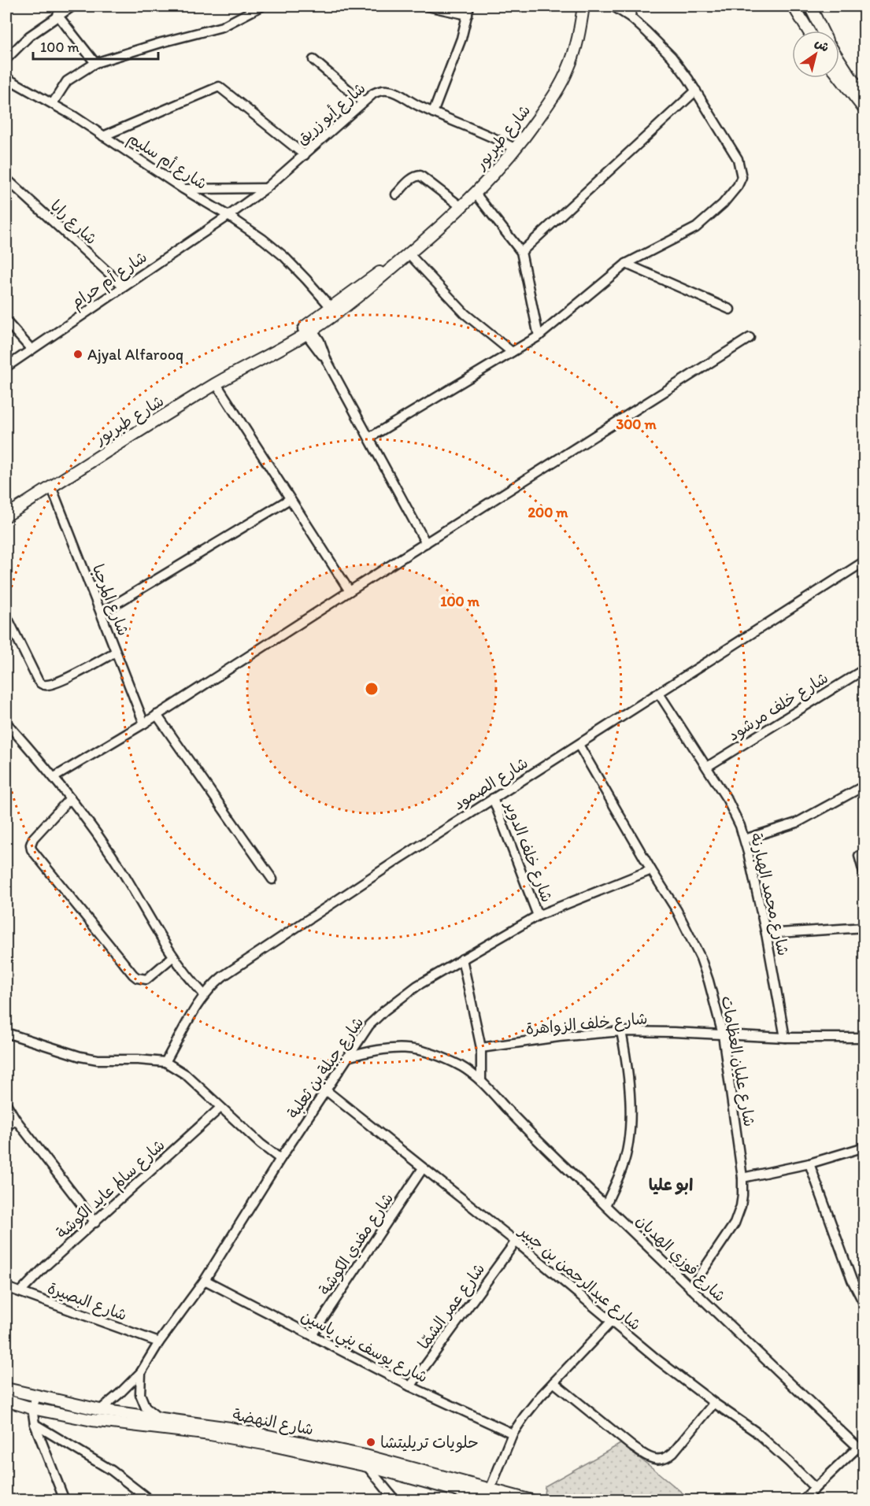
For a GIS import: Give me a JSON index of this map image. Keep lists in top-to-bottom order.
{
  "streets": {
    "street": [
      "شارع أبو زريق",
      "شارع طبربور",
      "شارع أم سليم",
      "شارع رابا",
      "شارع أم حرام",
      "شارع المرحبا",
      "شارع خلف مرشود",
      "شارع الصمود",
      "شارع خلف الدوير",
      "شارع محمد الهبارنة",
      "شارع خلف الزواهرة",
      "شارع عليان العظامات",
      "شارع جبلة بن ثعلبة",
      "شارع سالم عايد الكوشة",
      "شارع مفدي الكوشة",
      "شارع فوزي الهدبان",
      "شارع عبدالرحمن بن جبير",
      "شارع البصيرة",
      "شارع عمر الشمّا",
      "شارع يوسف بني ياسين",
      "شارع النهضة"
    ]
  },
  "crossings": [
    ["شارع أبو زريق", "شارع طبربور"],
    ["شارع أبو زريق", "شارع أم سليم"],
    ["شارع أبو زريق", "شارع أم حرام"],
    ["شارع طبربور", "شارع أم سليم"],
    ["شارع طبربور", "شارع المرحبا"],
    ["شارع أم سليم", "شارع أم حرام"],
    ["شارع رابا", "شارع أم حرام"],
    ["شارع خلف مرشود", "شارع محمد الهبارنة"],
    ["شارع الصمود", "شارع خلف الدوير"],
    ["شارع الصمود", "شارع محمد الهبارنة"],
    ["شارع الصمود", "شارع عليان العظامات"],
    ["شارع خلف الدوير", "شارع جبلة بن ثعلبة"],
    ["شارع محمد الهبارنة", "شارع خلف الزواهرة"],
    ["شارع خلف الزواهرة", "شارع عليان العظامات"],
    ["شارع عليان العظامات", "شارع جبلة بن ثعلبة"],
    ["شارع عليان العظامات", "شارع فوزي الهدبان"],
    ["شارع جبلة بن ثعلبة", "شارع فوزي الهدبان"],
    ["شارع جبلة بن ثعلبة", "شارع عبدالرحمن بن جبير"],
    ["شارع جبلة بن ثعلبة", "شارع البصيرة"],
    ["شارع جبلة بن ثعلبة", "شارع يوسف بني ياسين"],
    ["شارع جبلة بن ثعلبة", "شارع النهضة"],
    ["شارع سالم عايد الكوشة", "شارع البصيرة"],
    ["شارع مفدي الكوشة", "شارع عبدالرحمن بن جبير"],
    ["شارع مفدي الكوشة", "شارع يوسف بني ياسين"],
    ["شارع عبدالرحمن بن جبير", "شارع عمر الشمّا"],
    ["شارع عمر الشمّا", "شارع يوسف بني ياسين"]
  ],
  "districts": ["ابو عليا"],
  "places": ["Ajyal Alfarooq", "حلويات تريليتشا"],
  "scale_bar": "100 m",
  "north": "top right",
  "rings": ["300 m", "200 m", "100 m"]
}
